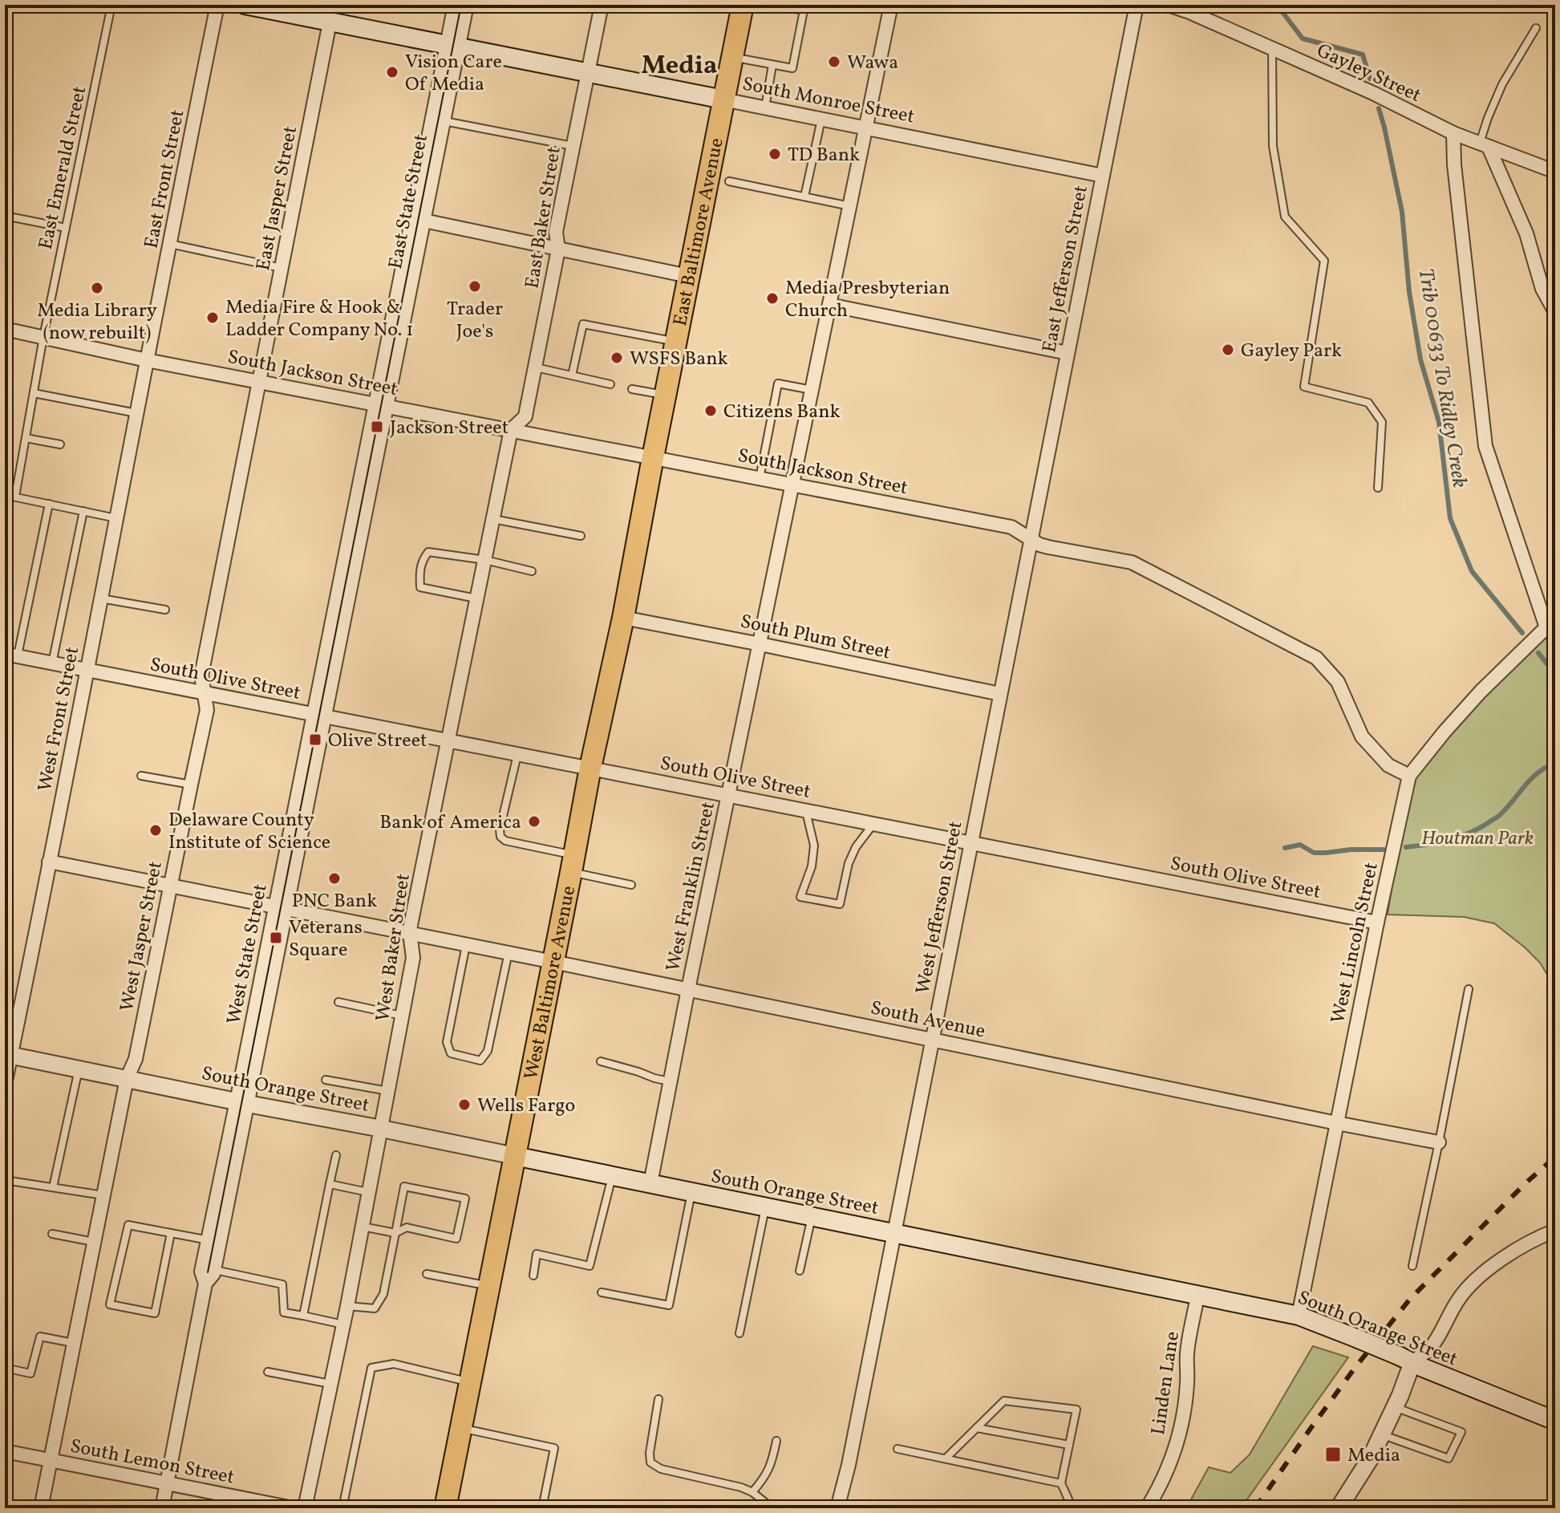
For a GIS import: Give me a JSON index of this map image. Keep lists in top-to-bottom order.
{
  "streets": {
    "main road": [
      "South Monroe Street",
      "East Baltimore Avenue",
      "West Baltimore Avenue",
      "South Orange Street"
    ],
    "street": [
      "Gayley Street",
      "East Front Street",
      "East Jasper Street",
      "East State Street",
      "East Baker Street",
      "East Jefferson Street",
      "South Jackson Street",
      "South Plum Street",
      "South Olive Street",
      "West Front Street",
      "West Franklin Street",
      "West Jefferson Street",
      "West Jasper Street",
      "West Lincoln Street",
      "West Baker Street",
      "West State Street",
      "South Avenue",
      "Linden Lane",
      "South Lemon Street"
    ],
    "lane": ["East Emerald Street"]
  },
  "crossings": [
    ["South Monroe Street", "East Jasper Street"],
    ["South Monroe Street", "East State Street"],
    ["South Monroe Street", "East Baker Street"],
    ["South Monroe Street", "East Baltimore Avenue"],
    ["South Monroe Street", "East Jefferson Street"],
    ["South Monroe Street", "West Franklin Street"],
    ["East Emerald Street", "South Jackson Street"],
    ["East Front Street", "South Jackson Street"],
    ["East Front Street", "West Front Street"],
    ["East Jasper Street", "South Jackson Street"],
    ["East Jasper Street", "West Jasper Street"],
    ["East State Street", "South Jackson Street"],
    ["East State Street", "West State Street"],
    ["East Baker Street", "South Jackson Street"],
    ["East Baker Street", "West Baker Street"],
    ["East Baltimore Avenue", "South Jackson Street"],
    ["East Baltimore Avenue", "West Baltimore Avenue"],
    ["East Jefferson Street", "South Jackson Street"],
    ["East Jefferson Street", "West Jefferson Street"],
    ["South Jackson Street", "West Front Street"],
    ["South Jackson Street", "West Franklin Street"],
    ["South Jackson Street", "West Jefferson Street"],
    ["South Jackson Street", "West Jasper Street"],
    ["South Jackson Street", "West Lincoln Street"],
    ["South Jackson Street", "West Baker Street"],
    ["South Jackson Street", "West State Street"],
    ["South Jackson Street", "West Baltimore Avenue"],
    ["South Plum Street", "West Franklin Street"],
    ["South Plum Street", "West Jefferson Street"],
    ["South Plum Street", "West Baltimore Avenue"],
    ["South Olive Street", "West Front Street"],
    ["South Olive Street", "West Franklin Street"],
    ["South Olive Street", "West Jefferson Street"],
    ["South Olive Street", "West Jasper Street"],
    ["South Olive Street", "West Lincoln Street"],
    ["South Olive Street", "West Baker Street"],
    ["South Olive Street", "West State Street"],
    ["South Olive Street", "West Baltimore Avenue"],
    ["West Front Street", "South Orange Street"],
    ["West Franklin Street", "South Avenue"],
    ["West Franklin Street", "South Orange Street"],
    ["West Jefferson Street", "South Avenue"],
    ["West Jefferson Street", "South Orange Street"],
    ["West Jasper Street", "South Orange Street"],
    ["West Jasper Street", "South Lemon Street"],
    ["West Lincoln Street", "South Avenue"],
    ["West Lincoln Street", "South Orange Street"],
    ["West Baker Street", "South Avenue"],
    ["West Baker Street", "South Orange Street"],
    ["West State Street", "South Orange Street"],
    ["West State Street", "South Lemon Street"],
    ["West Baltimore Avenue", "South Avenue"],
    ["West Baltimore Avenue", "South Orange Street"],
    ["South Orange Street", "Linden Lane"]
  ],
  "districts": ["Media"],
  "water": ["Trib 00633 To Ridley Creek"],
  "parks": ["Houtman Park"],
  "places": {
    "other": [
      "Wawa",
      "Vision Care Of Media",
      "TD Bank",
      "Trader Joe's",
      "Media Library (now rebuilt)",
      "Media Presbyterian Church",
      "Media Fire & Hook & Ladder Company No. 1",
      "Gayley Park",
      "WSFS Bank",
      "Citizens Bank",
      "Bank of America",
      "Delaware County Institute of Science",
      "PNC Bank",
      "Wells Fargo"
    ],
    "transit": [
      "Jackson Street",
      "Olive Street",
      "Veterans Square",
      "Media"
    ]
  }
}
